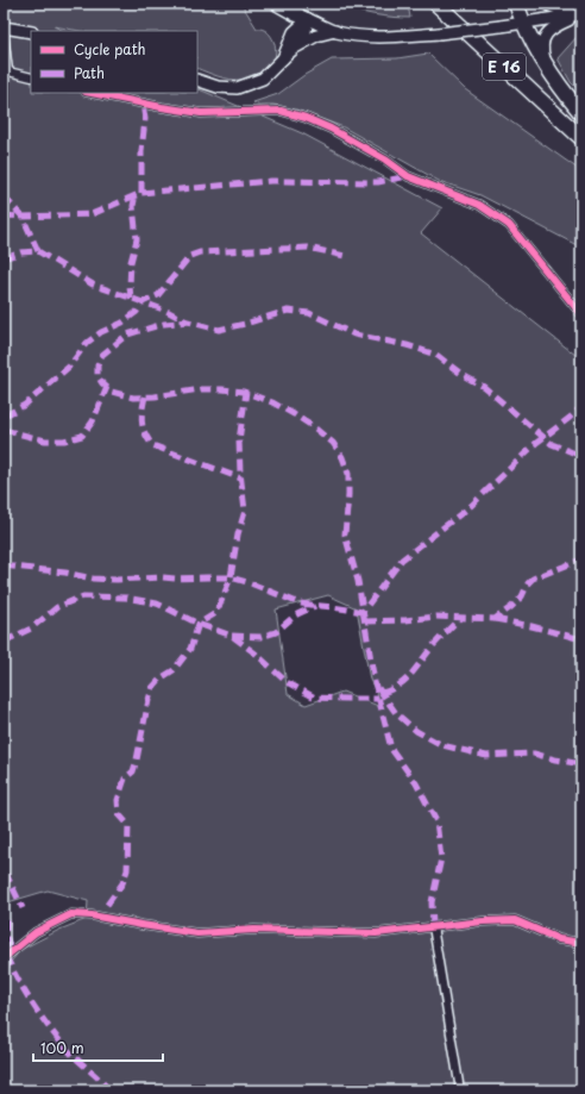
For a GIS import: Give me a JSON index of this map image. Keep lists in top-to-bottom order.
{
  "streets": {
    "highway": ["E 16"]
  },
  "legend": ["Cycle path", "Path"],
  "scale_bar": "100 m"
}
